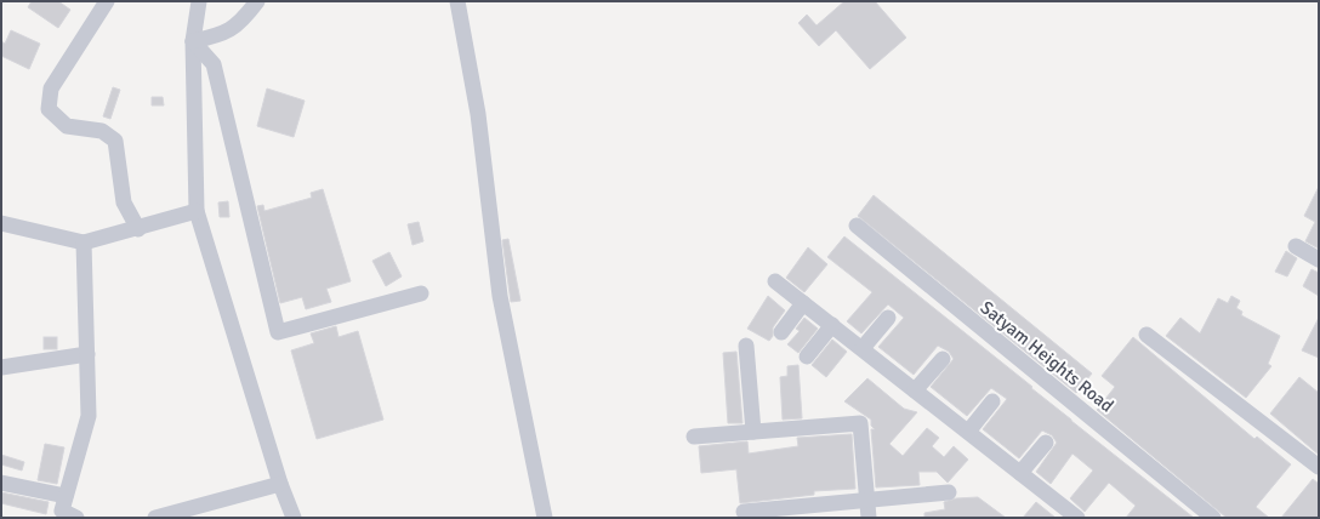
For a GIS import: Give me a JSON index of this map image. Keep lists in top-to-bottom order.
{
  "streets": {
    "street": ["Satyam Heights Road"]
  }
}
